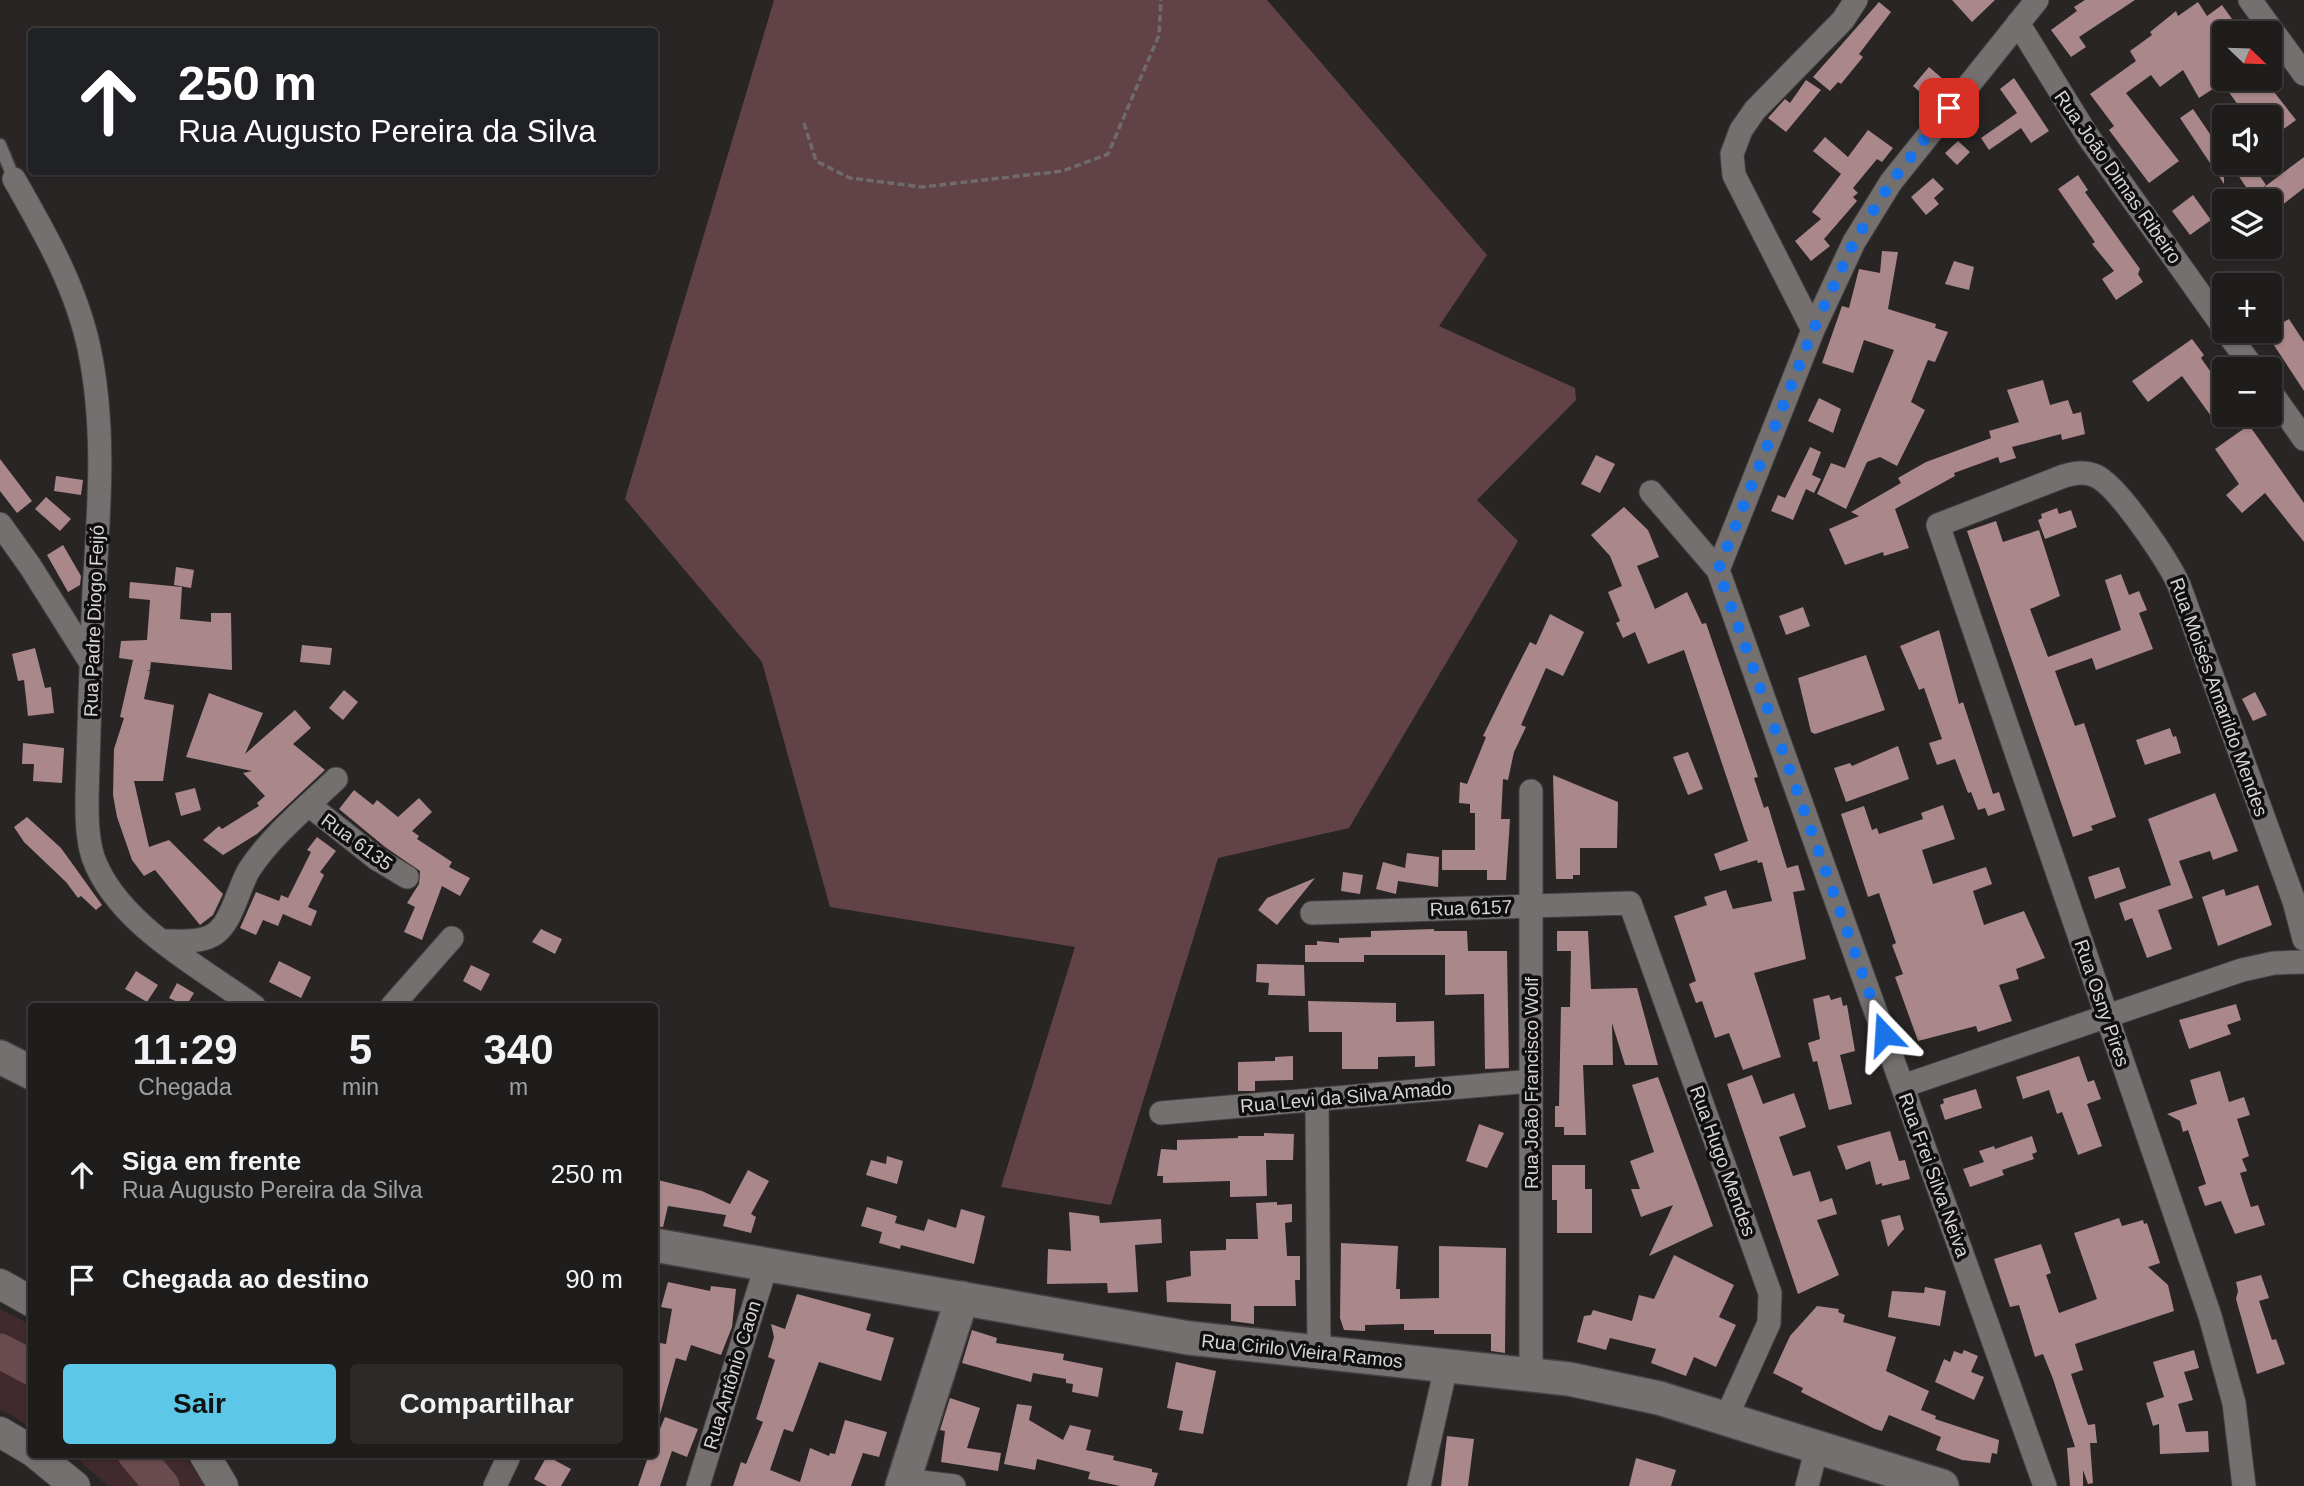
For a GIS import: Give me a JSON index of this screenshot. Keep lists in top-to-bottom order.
{
  "streets": {
    "main road": ["Rua Cirilo Vieira Ramos"],
    "street": [
      "Rua João Dimas Ribeiro",
      "Rua Padre Diogo Feijó",
      "Rua Moisés Amarildo Mendes",
      "Rua 6135",
      "Rua 6157",
      "Rua Osny Pires",
      "Rua João Francisco Wolf",
      "Rua Levi da Silva Amado",
      "Rua Hugo Mendes",
      "Rua Frei Silva Neiva",
      "Rua Antônio Caon"
    ]
  },
  "crossings": [
    ["Rua Moisés Amarildo Mendes", "Rua Osny Pires"],
    ["Rua 6157", "Rua João Francisco Wolf"],
    ["Rua 6157", "Rua Hugo Mendes"],
    ["Rua João Francisco Wolf", "Rua Levi da Silva Amado"],
    ["Rua João Francisco Wolf", "Rua Cirilo Vieira Ramos"],
    ["Rua Hugo Mendes", "Rua Cirilo Vieira Ramos"],
    ["Rua Cirilo Vieira Ramos", "Rua Antônio Caon"]
  ],
  "north": "bottom right",
  "page": {
    "map_buttons": ["+", "−"],
    "turn": ["250 m", "Rua Augusto Pereira da Silva"],
    "eta": [
      "11:29",
      "Chegada",
      "5",
      "min",
      "340",
      "m"
    ],
    "list": [
      {
        "name": "Siga em frente",
        "note": "Rua Augusto Pereira da Silva",
        "value": "250 m"
      },
      {
        "name": "Chegada ao destino",
        "value": "90 m"
      }
    ],
    "buttons": ["Sair", "Compartilhar"]
  }
}
